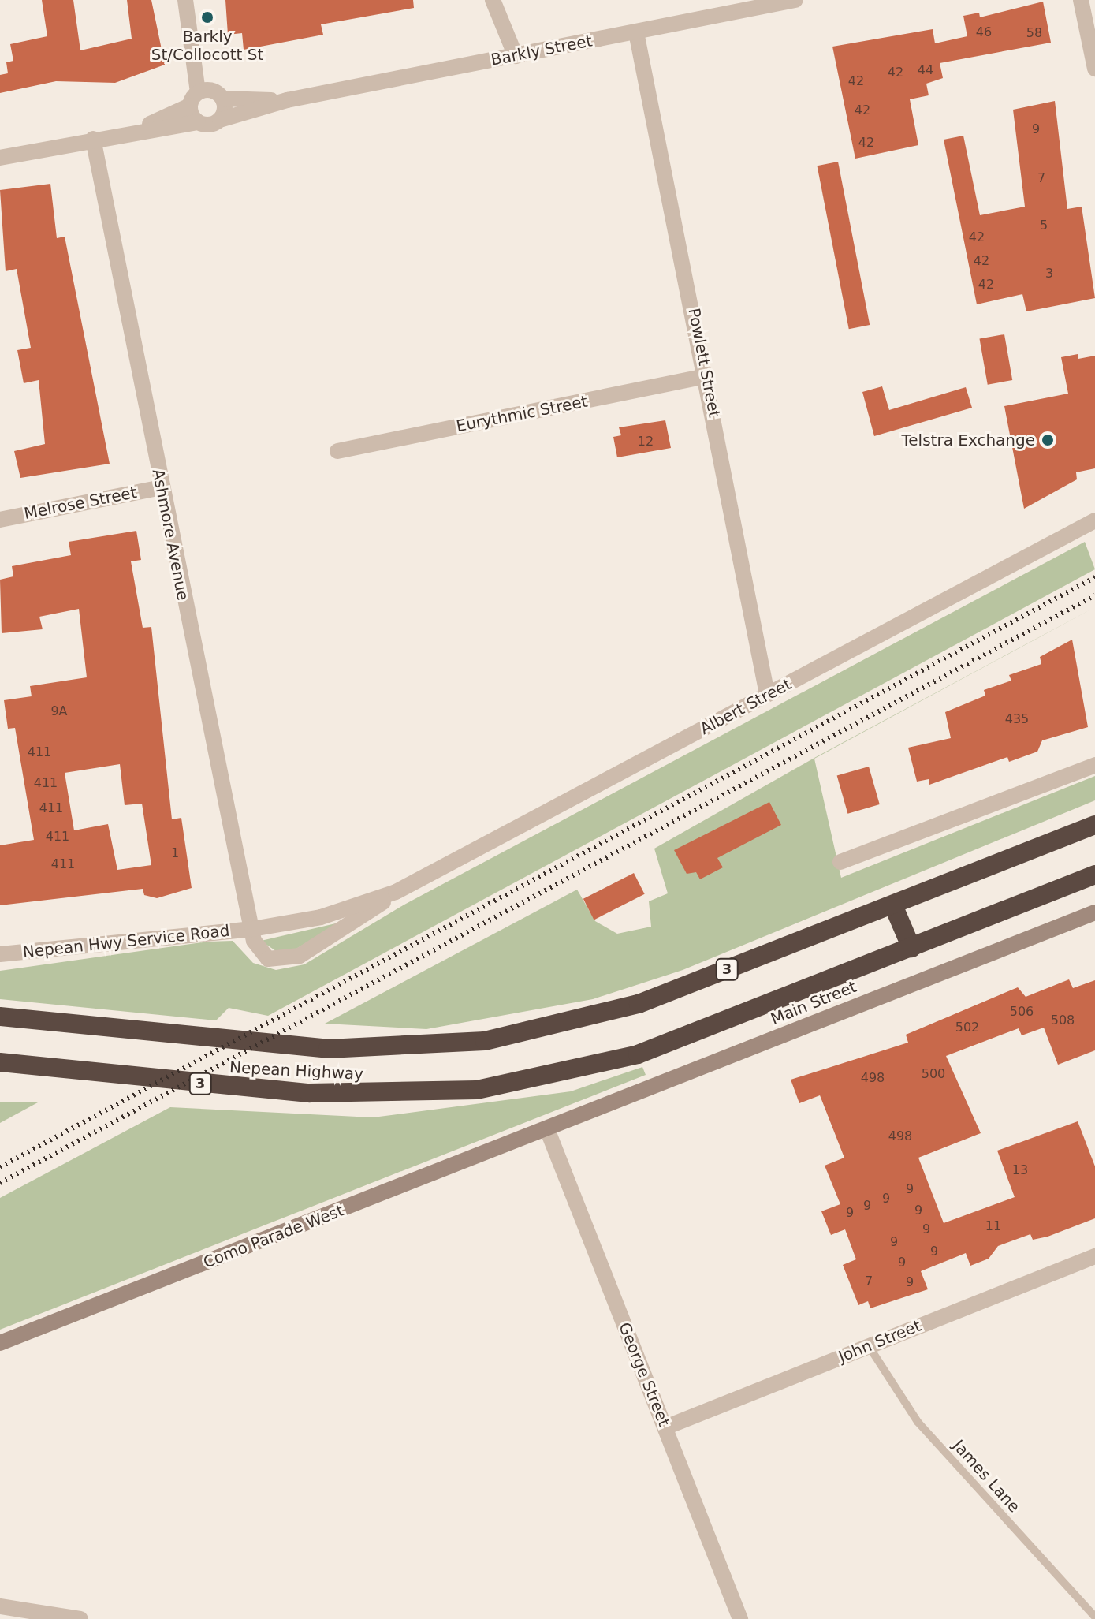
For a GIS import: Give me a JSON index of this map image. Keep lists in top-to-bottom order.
{
  "streets": {
    "highway": ["3", "Main Street", "Nepean Highway"],
    "street": [
      "Barkly Street",
      "Powlett Street",
      "Eurythmic Street",
      "Melrose Street",
      "Ashmore Avenue",
      "Albert Street",
      "Nepean Hwy Service Road",
      "Como Parade West",
      "John Street",
      "George Street"
    ],
    "lane": ["James Lane"]
  },
  "crossings": [
    ["Barkly Street", "Powlett Street"],
    ["Barkly Street", "Ashmore Avenue"],
    ["Powlett Street", "Eurythmic Street"],
    ["Powlett Street", "Albert Street"],
    ["Melrose Street", "Ashmore Avenue"],
    ["Ashmore Avenue", "Albert Street"],
    ["Ashmore Avenue", "Nepean Hwy Service Road"],
    ["Albert Street", "Nepean Hwy Service Road"],
    ["3", "Nepean Highway"],
    ["Main Street", "Nepean Highway"],
    ["Main Street", "Como Parade West"],
    ["Main Street", "George Street"],
    ["Como Parade West", "George Street"],
    ["John Street", "George Street"],
    ["John Street", "James Lane"]
  ],
  "places": ["Barkly St/Collocott St", "Telstra Exchange"],
  "house_numbers": [
    "46",
    "58",
    "44",
    "42",
    "42",
    "42",
    "9",
    "42",
    "7",
    "5",
    "42",
    "42",
    "3",
    "42",
    "12",
    "9A",
    "435",
    "411",
    "411",
    "411",
    "411",
    "1",
    "411",
    "506",
    "508",
    "502",
    "500",
    "498",
    "498",
    "13",
    "9",
    "9",
    "9",
    "9",
    "9",
    "11",
    "9",
    "9",
    "9",
    "9",
    "7",
    "9"
  ]
}
